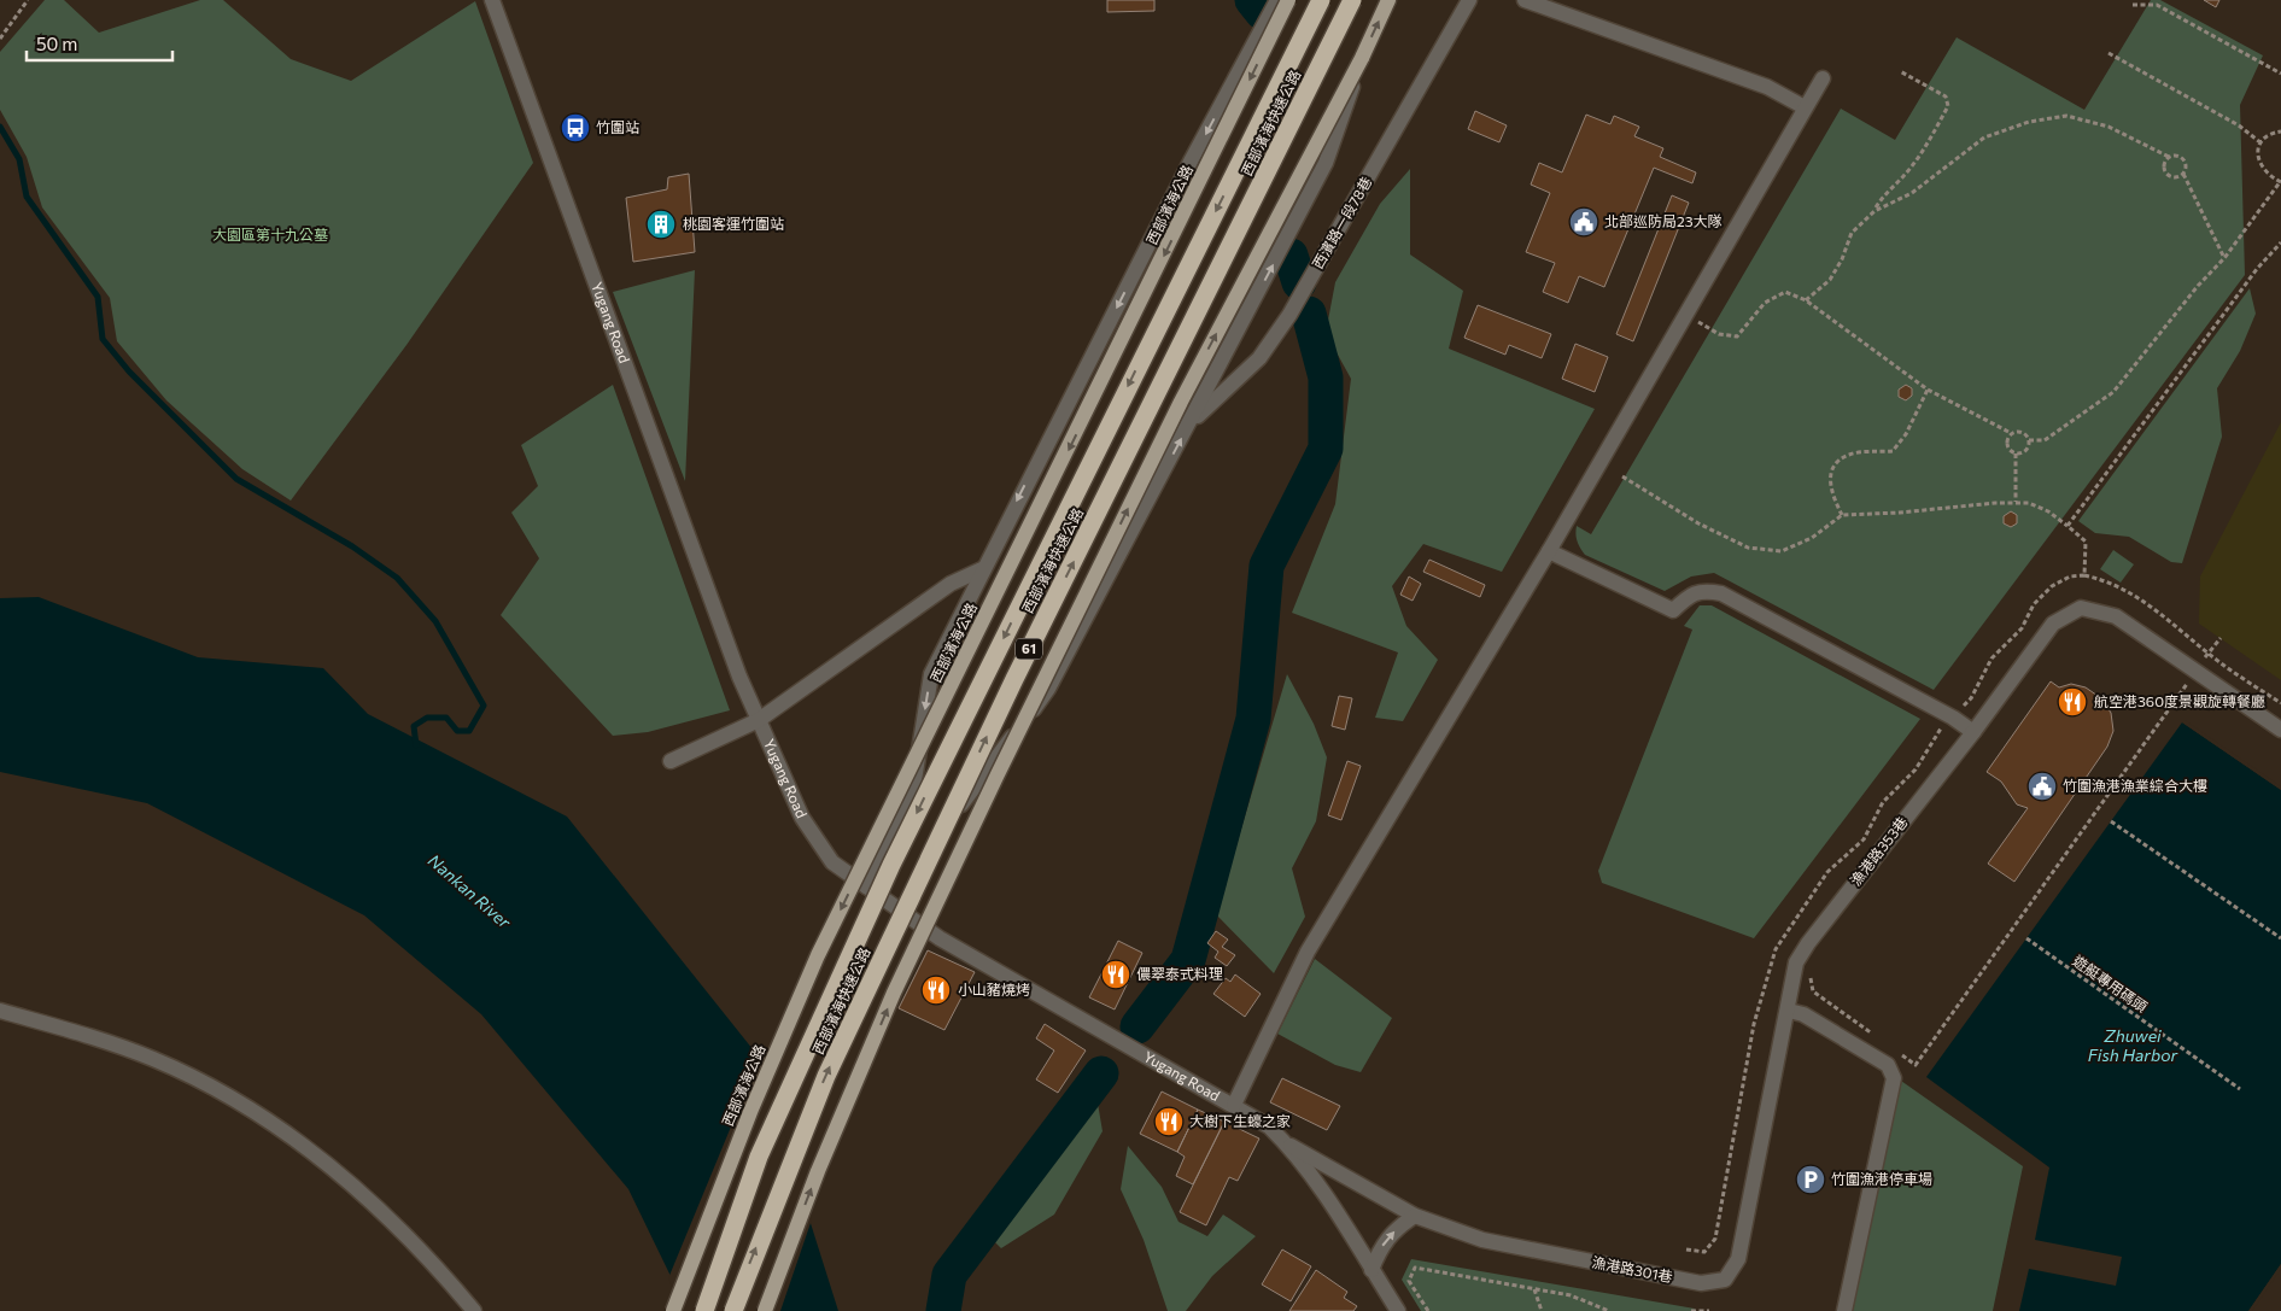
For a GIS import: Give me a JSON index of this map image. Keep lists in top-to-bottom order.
{
  "streets": {
    "highway": ["西部濱海快速公路", "61"],
    "main road": ["西部濱海公路"],
    "street": [
      "西濱路一段78巷",
      "Yugang Road",
      "漁港路353巷",
      "漁港路301巷"
    ],
    "path": ["遊艇專用碼頭"]
  },
  "crossings": [
    ["Yugang Road", "漁港路301巷"],
    ["漁港路353巷", "漁港路301巷"]
  ],
  "water": ["Nankan River", "Zhuwei Fish Harbor"],
  "parks": ["大園區第十九公墓"],
  "places": {
    "bus stop": ["竹圍站"],
    "public building": ["北部巡防局23大隊", "竹圍漁港漁業綜合大樓"],
    "building": ["桃園客運竹圍站"],
    "restaurant": [
      "航空港360度景觀旋轉餐廳",
      "儂翠泰式料理",
      "小山豬燒烤",
      "大樹下生蠔之家"
    ],
    "parking": ["竹圍漁港停車場"]
  },
  "scale_bar": "50 m"
}
